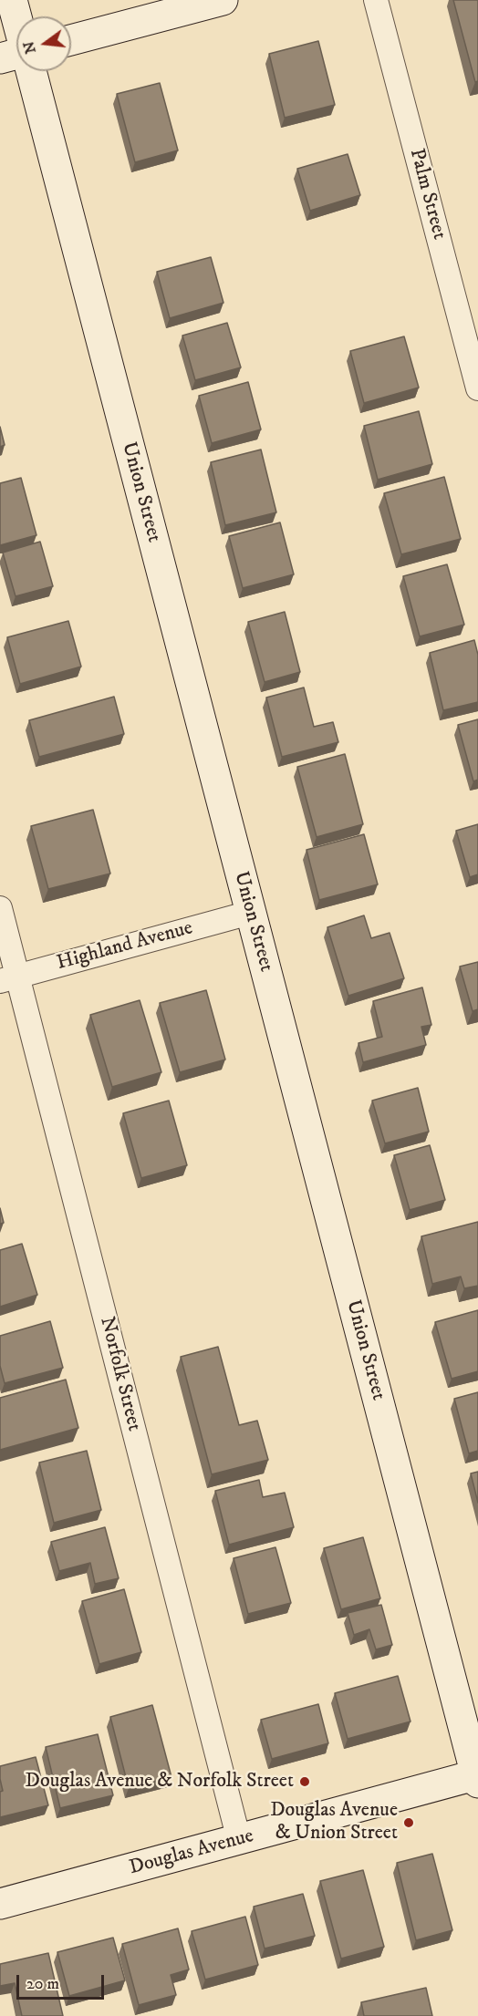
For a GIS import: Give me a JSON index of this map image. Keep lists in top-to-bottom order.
{
  "streets": {
    "street": [
      "Palm Street",
      "Union Street",
      "Highland Avenue",
      "Norfolk Street",
      "Douglas Avenue"
    ]
  },
  "crossings": [
    ["Union Street", "Highland Avenue"],
    ["Union Street", "Douglas Avenue"],
    ["Highland Avenue", "Norfolk Street"],
    ["Norfolk Street", "Douglas Avenue"]
  ],
  "places": ["Douglas Avenue & Norfolk Street", "Douglas Avenue & Union Street"],
  "scale_bar": "20 m",
  "north": "left"
}
